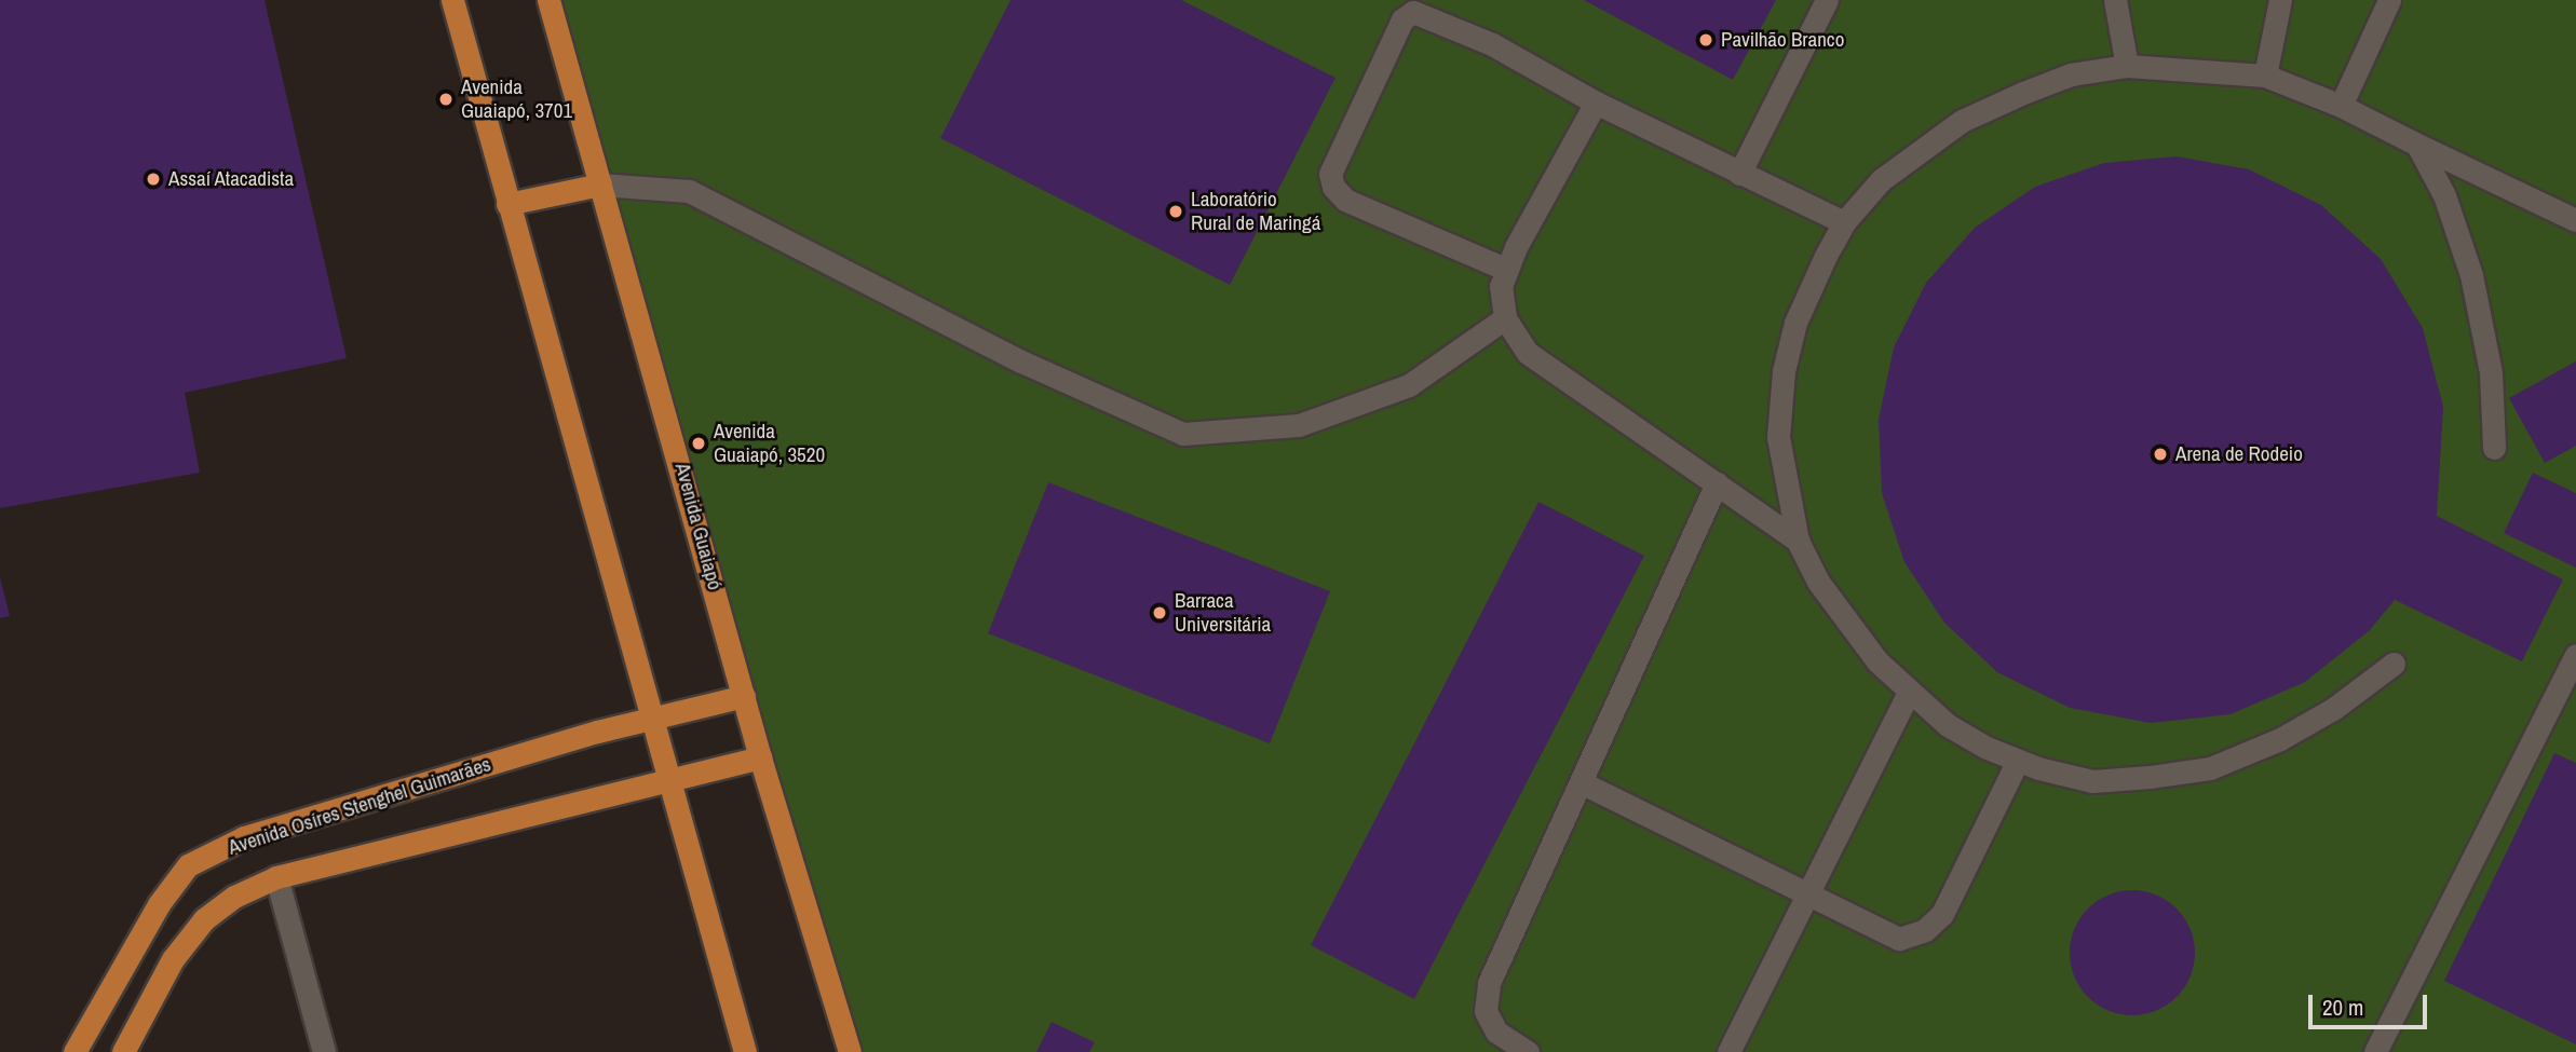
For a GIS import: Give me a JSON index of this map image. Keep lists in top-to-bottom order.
{
  "streets": {
    "main road": ["Avenida Guaiapó", "Avenida Osíres Stenghel Guimarães"]
  },
  "crossings": [
    ["Avenida Guaiapó", "Avenida Osíres Stenghel Guimarães"]
  ],
  "places": [
    "Pavilhão Branco",
    "Avenida Guaiapó, 3701",
    "Assaí Atacadista",
    "Laboratório Rural de Maringá",
    "Avenida Guaiapó, 3520",
    "Arena de Rodeio",
    "Barraca Universitária"
  ],
  "scale_bar": "20 m"
}
